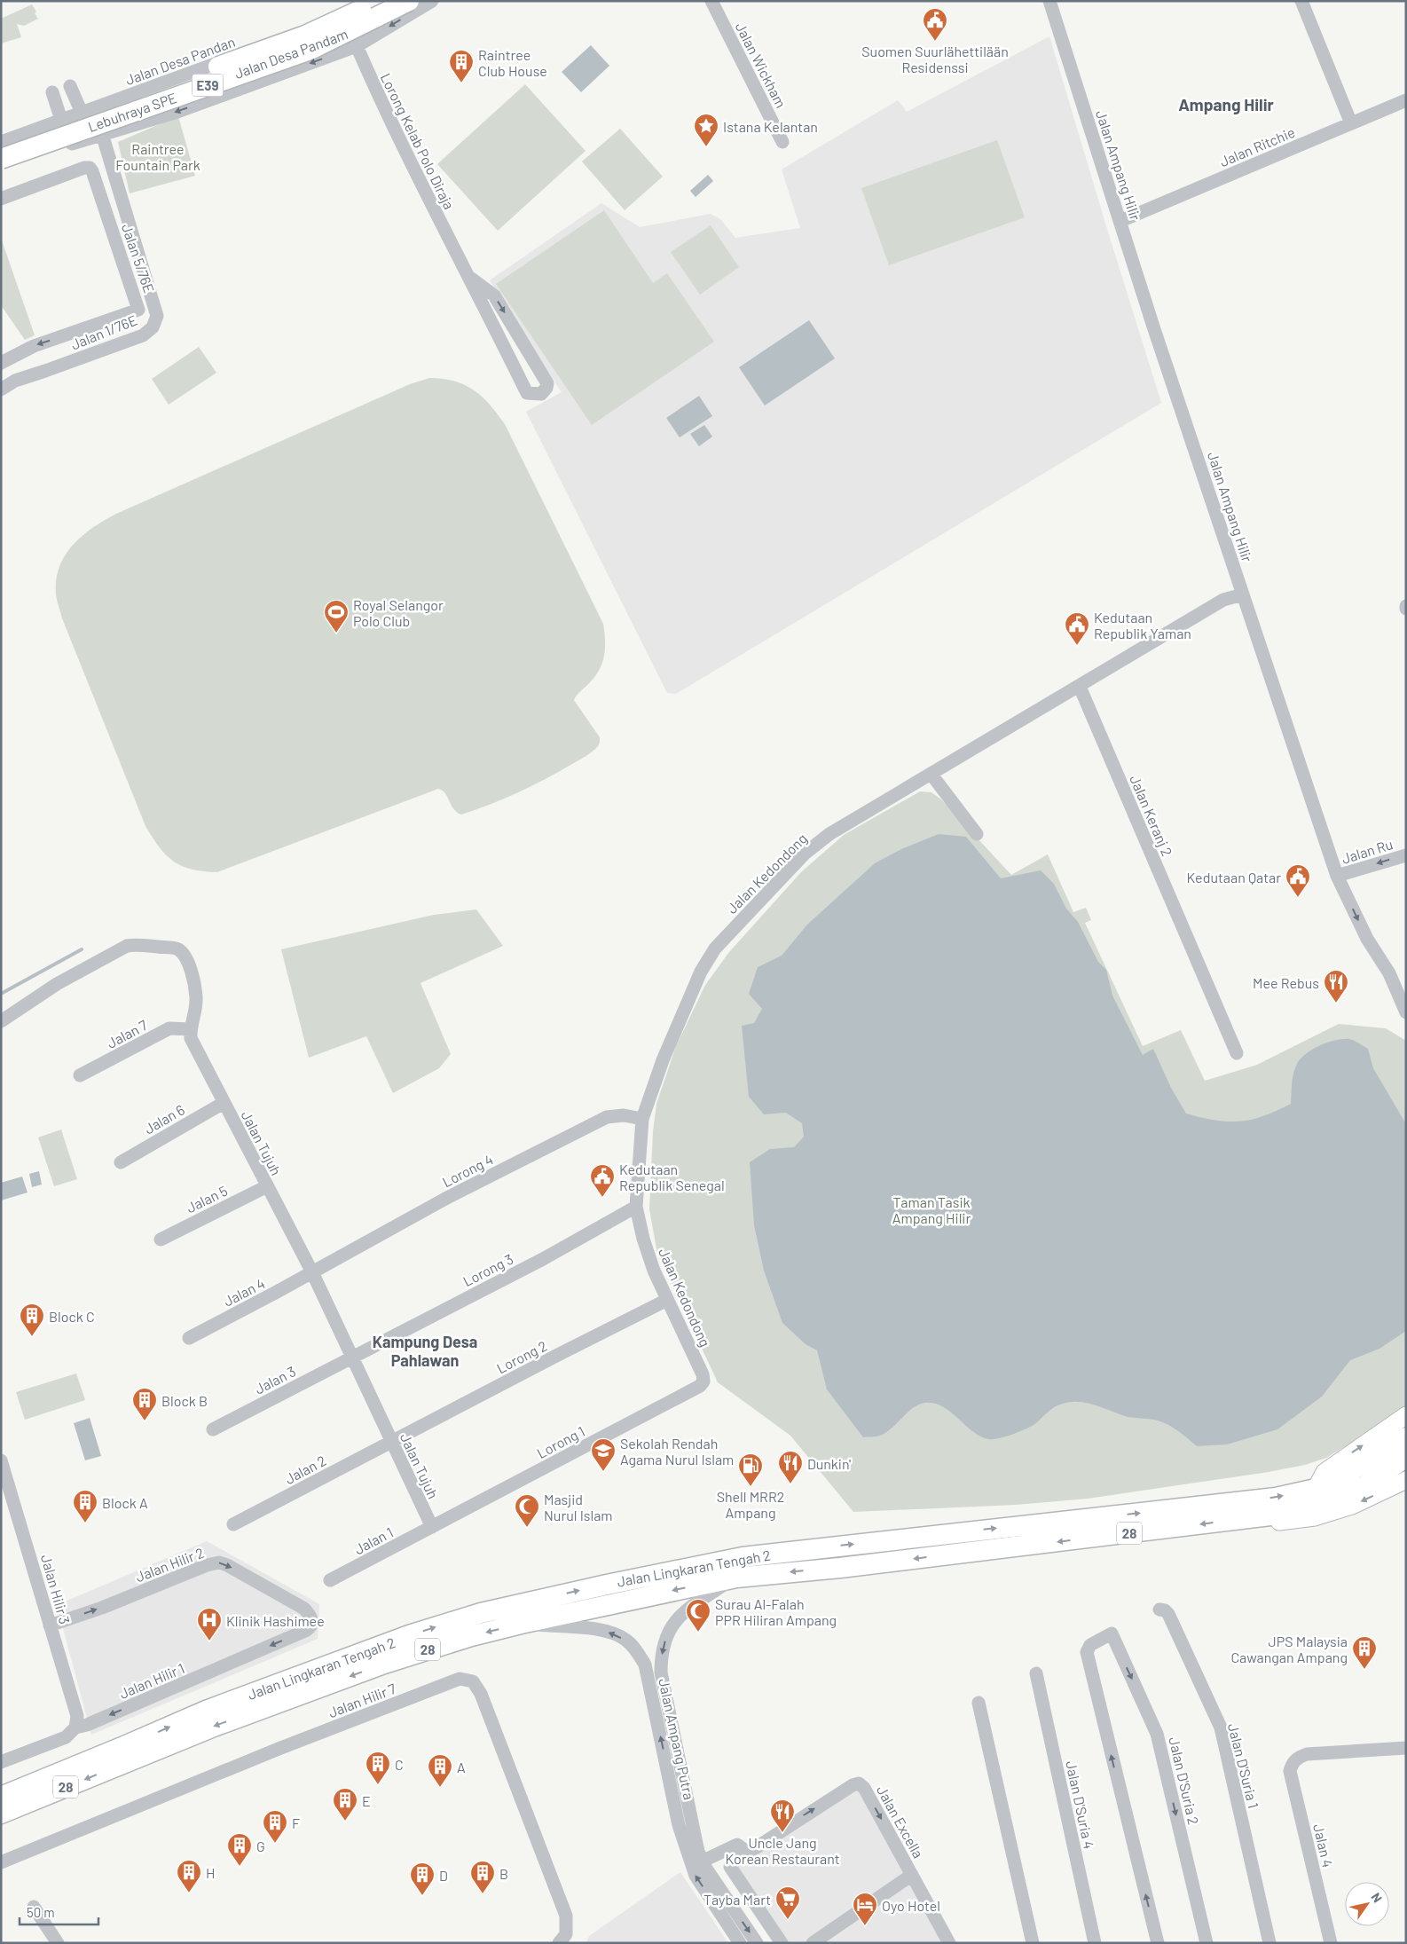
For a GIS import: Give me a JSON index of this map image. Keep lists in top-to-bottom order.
{
  "streets": {
    "highway": [
      "E39",
      "Lebuhraya SPE",
      "28",
      "Jalan Lingkaran Tengah 2"
    ],
    "street": [
      "Jalan Desa Pandam",
      "Jalan Desa Pandan",
      "Jalan Wickham",
      "Lorong Kelab Polo Diraja",
      "Jalan Ritchie",
      "Jalan Ampang Hilir",
      "Jalan 5/76E",
      "Jalan 1/76E",
      "Jalan Keranj 2",
      "Jalan Ru",
      "Jalan Kedondong",
      "Jalan 7",
      "Jalan 6",
      "Jalan Tujuh",
      "Lorong 4",
      "Jalan 5",
      "Lorong 3",
      "Jalan 4",
      "Lorong 2",
      "Jalan 3",
      "Lorong 1",
      "Jalan 2",
      "Jalan 1",
      "Jalan Hilir 2",
      "Jalan Hilir 3",
      "Jalan Hilir 1",
      "Jalan Hilir 7",
      "Jalan Ampang Putra",
      "Jalan D'Suria 1",
      "Jalan D'Suria 2",
      "Jalan D'Suria 4",
      "Jalan Excella"
    ]
  },
  "crossings": [
    ["Jalan Desa Pandam", "Lorong Kelab Polo Diraja"],
    ["Jalan Desa Pandam", "Jalan 1/76E"],
    ["Jalan Desa Pandan", "Lorong Kelab Polo Diraja"],
    ["Jalan Ritchie", "Jalan Ampang Hilir"],
    ["Jalan Ampang Hilir", "Jalan Ru"],
    ["Jalan Ampang Hilir", "Jalan Kedondong"],
    ["Jalan Keranj 2", "Jalan Kedondong"],
    ["Jalan Kedondong", "Lorong 4"],
    ["Jalan Kedondong", "Lorong 3"],
    ["Jalan Kedondong", "Lorong 2"],
    ["Jalan Kedondong", "Lorong 1"],
    ["Jalan 7", "Jalan Tujuh"],
    ["Jalan 6", "Jalan Tujuh"],
    ["Jalan Tujuh", "Lorong 4"],
    ["Jalan Tujuh", "Jalan 5"],
    ["Jalan Tujuh", "Lorong 3"],
    ["Jalan Tujuh", "Jalan 4"],
    ["Jalan Tujuh", "Lorong 2"],
    ["Jalan Tujuh", "Jalan 3"],
    ["Jalan Tujuh", "Lorong 1"],
    ["Jalan Tujuh", "Jalan 2"],
    ["Jalan Tujuh", "Jalan 1"],
    ["Lorong 4", "Jalan 4"],
    ["Lorong 3", "Jalan 3"],
    ["Lorong 2", "Jalan 2"],
    ["Lorong 1", "Jalan 1"],
    ["Jalan Hilir 2", "Jalan Hilir 3"],
    ["Jalan Hilir 2", "Jalan Hilir 1"],
    ["Jalan Lingkaran Tengah 2", "Jalan Ampang Putra"],
    ["Jalan Hilir 3", "Jalan Hilir 1"]
  ],
  "one_way": [
    "Jalan Desa Pandam",
    "Jalan Ru",
    "Jalan Hilir 2",
    "Jalan Hilir 1"
  ],
  "districts": ["Ampang Hilir", "Kampung Desa Pahlawan"],
  "parks": ["Raintree Fountain Park", "Taman Tasik Ampang Hilir"],
  "places": {
    "public building": [
      "Suomen Suurlähettilään Residenssi",
      "Kedutaan Republik Yaman",
      "Kedutaan Qatar",
      "Kedutaan Republik Senegal"
    ],
    "building": [
      "Raintree Club House",
      "Block C",
      "Block B",
      "Block A",
      "JPS Malaysia Cawangan Ampang",
      "C",
      "A",
      "E",
      "F",
      "G",
      "H",
      "B",
      "D"
    ],
    "place": ["Istana Kelantan"],
    "sports": ["Royal Selangor Polo Club"],
    "restaurant": ["Mee Rebus", "Dunkin'", "Uncle Jang Korean Restaurant"],
    "school or university": ["Sekolah Rendah Agama Nurul Islam"],
    "fuel station": ["Shell MRR2 Ampang"],
    "mosque": ["Masjid Nurul Islam", "Surau Al-Falah PPR Hiliran Ampang"],
    "hospital": ["Klinik Hashimee"],
    "supermarket": ["Tayba Mart"],
    "hotel": ["Oyo Hotel"]
  },
  "scale_bar": "50 m",
  "north": "top right"
}
